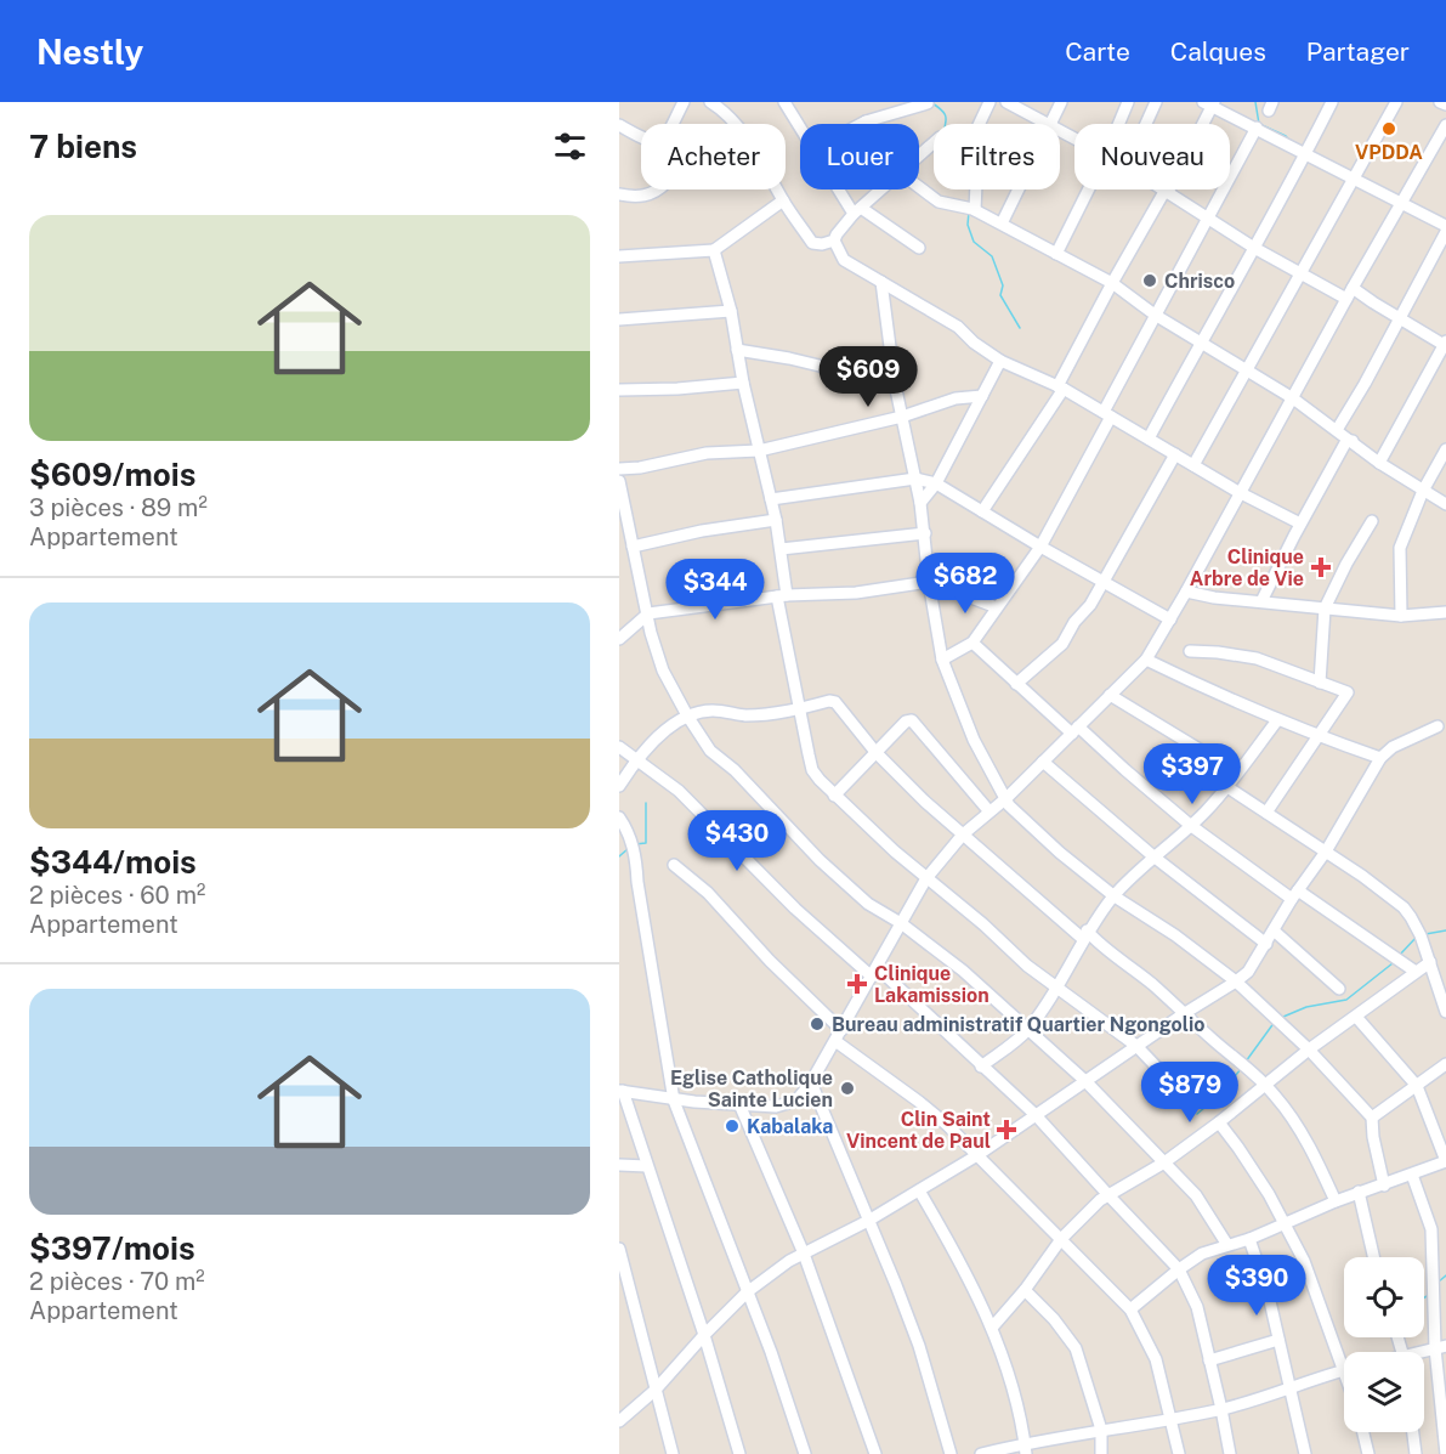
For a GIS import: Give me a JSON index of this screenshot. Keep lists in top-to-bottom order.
{
  "places": {
    "other": [
      "VPDDA",
      "Chrisco",
      "Bureau administratif Quartier Ngongolio",
      "Eglise Catholique Sainte Lucien",
      "Kabalaka"
    ],
    "health": ["Clinique Arbre de Vie", "Clinique Lakamission", "Clin Saint Vincent de Paul"]
  },
  "page": {
    "header": "Nestly",
    "nav": ["Carte", "Calques", "Partager"],
    "heading": "7 biens",
    "chip": [
      "Acheter",
      "Louer",
      "Filtres",
      "Nouveau"
    ],
    "list": [
      {
        "name": "$609/mois",
        "note": "3 pièces · 89 m² · Appartement"
      },
      {
        "name": "$344/mois",
        "note": "2 pièces · 60 m² · Appartement"
      },
      {
        "name": "$397/mois",
        "note": "2 pièces · 70 m² · Appartement"
      }
    ],
    "price": [
      "$609",
      "$682",
      "$344",
      "$397",
      "$430",
      "$879",
      "$390"
    ]
  }
}
